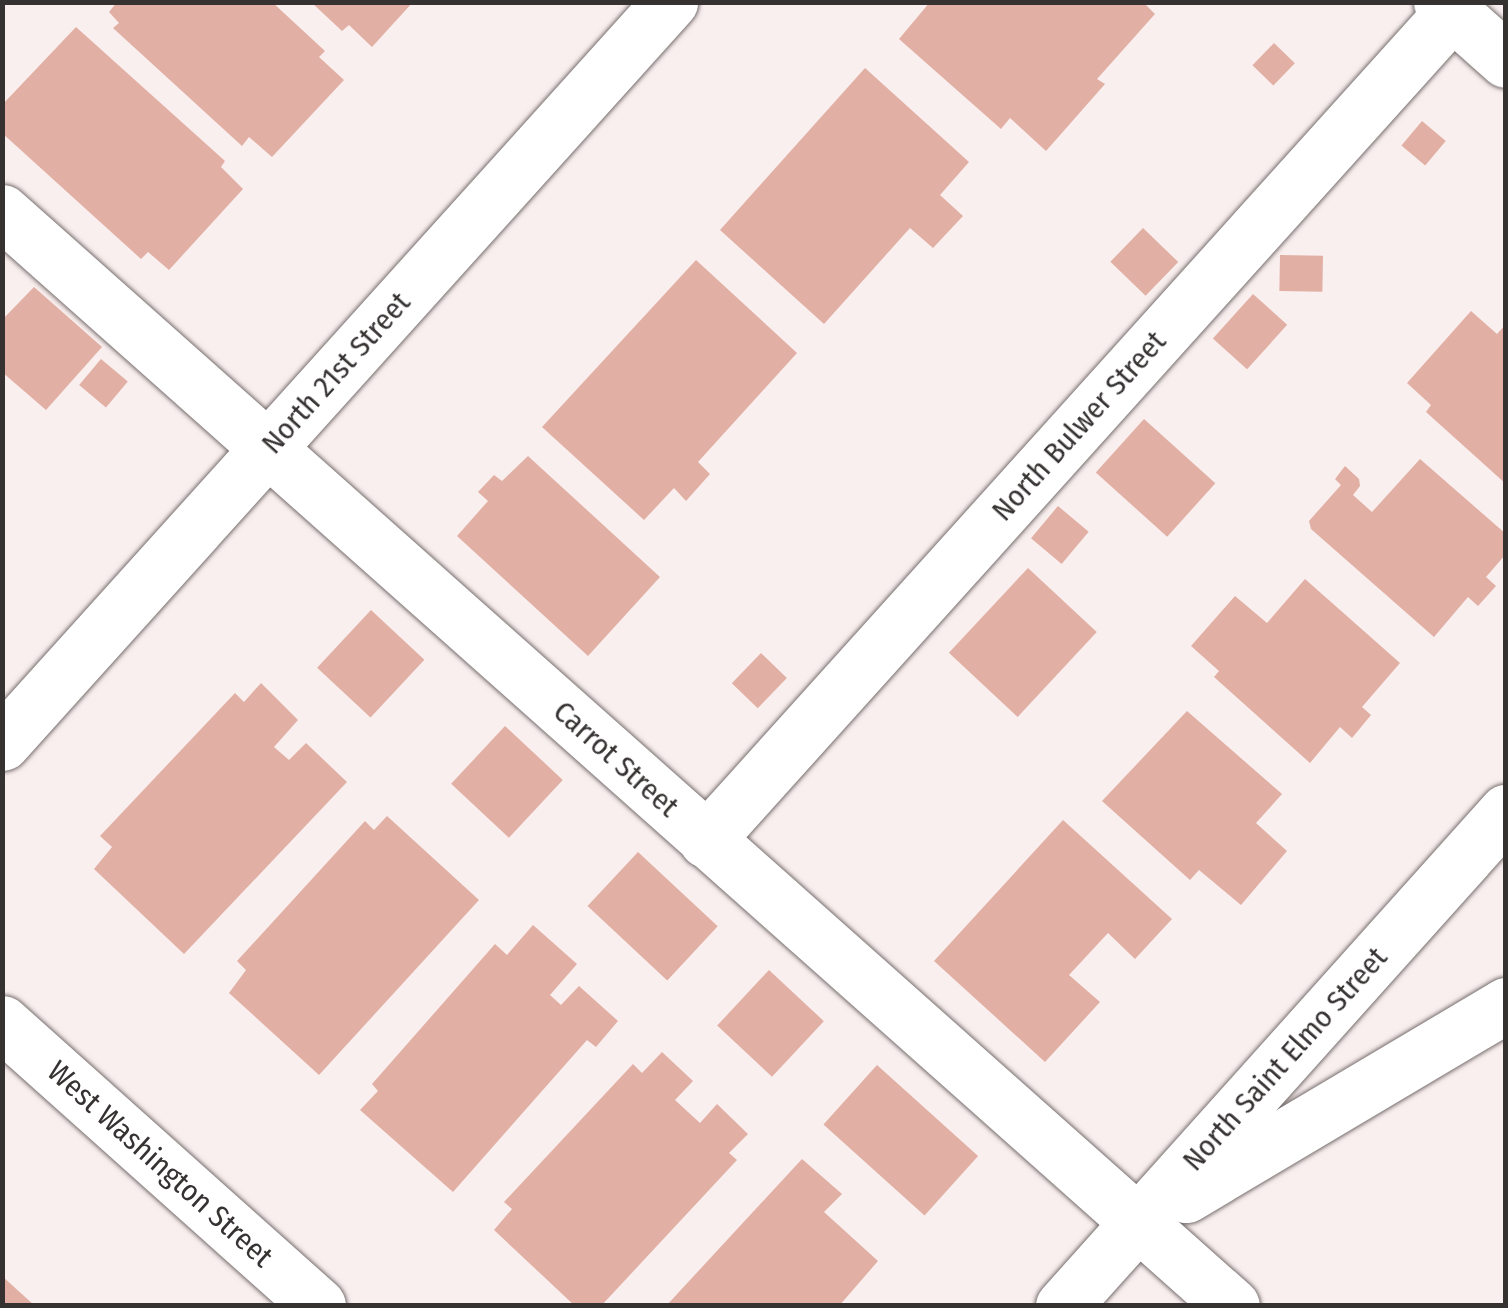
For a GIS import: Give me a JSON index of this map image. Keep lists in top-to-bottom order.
{
  "streets": {
    "street": [
      "North 21st Street",
      "North Bulwer Street",
      "Carrot Street",
      "North Saint Elmo Street",
      "West Washington Street"
    ]
  },
  "crossings": [
    ["North 21st Street", "Carrot Street"],
    ["North Bulwer Street", "Carrot Street"],
    ["Carrot Street", "North Saint Elmo Street"]
  ]
}
